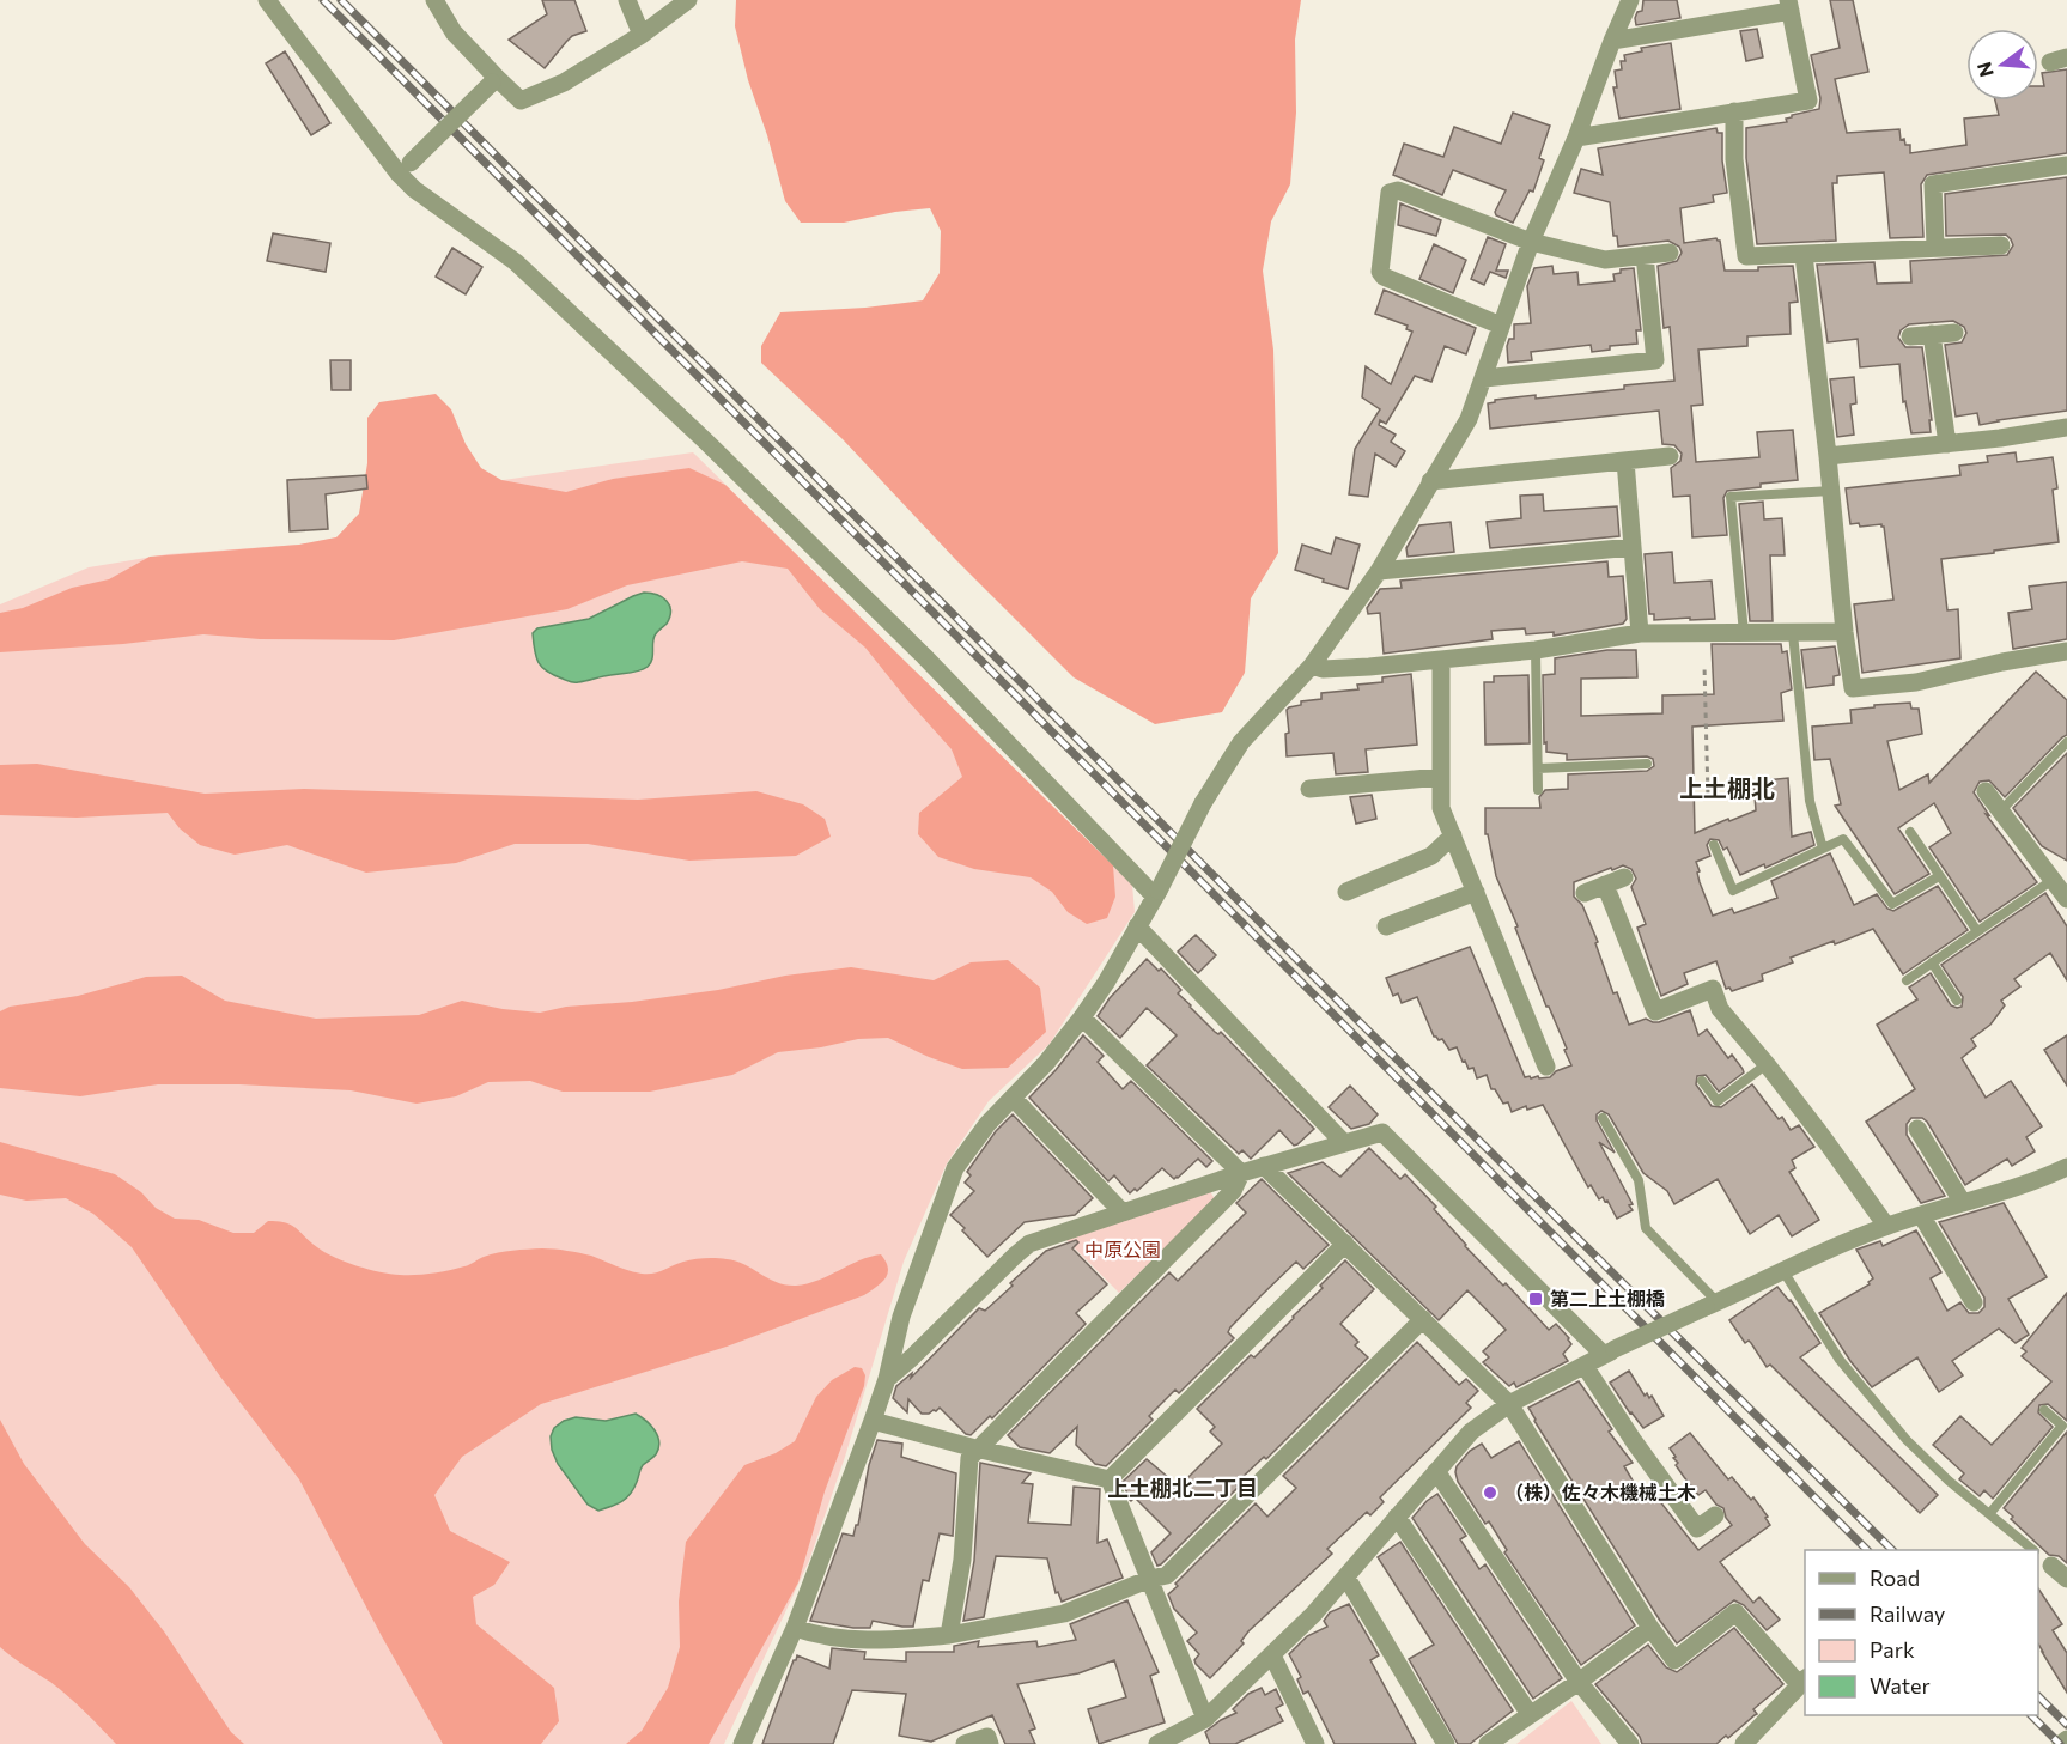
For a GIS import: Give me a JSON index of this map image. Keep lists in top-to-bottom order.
{
  "districts": ["上土棚北", "上土棚北二丁目"],
  "parks": ["中原公園"],
  "places": {
    "transit": ["第二上土棚橋"],
    "other": ["（株）佐々木機械土木"]
  },
  "legend": [
    "Road",
    "Railway",
    "Park",
    "Water"
  ],
  "north": "left"
}
